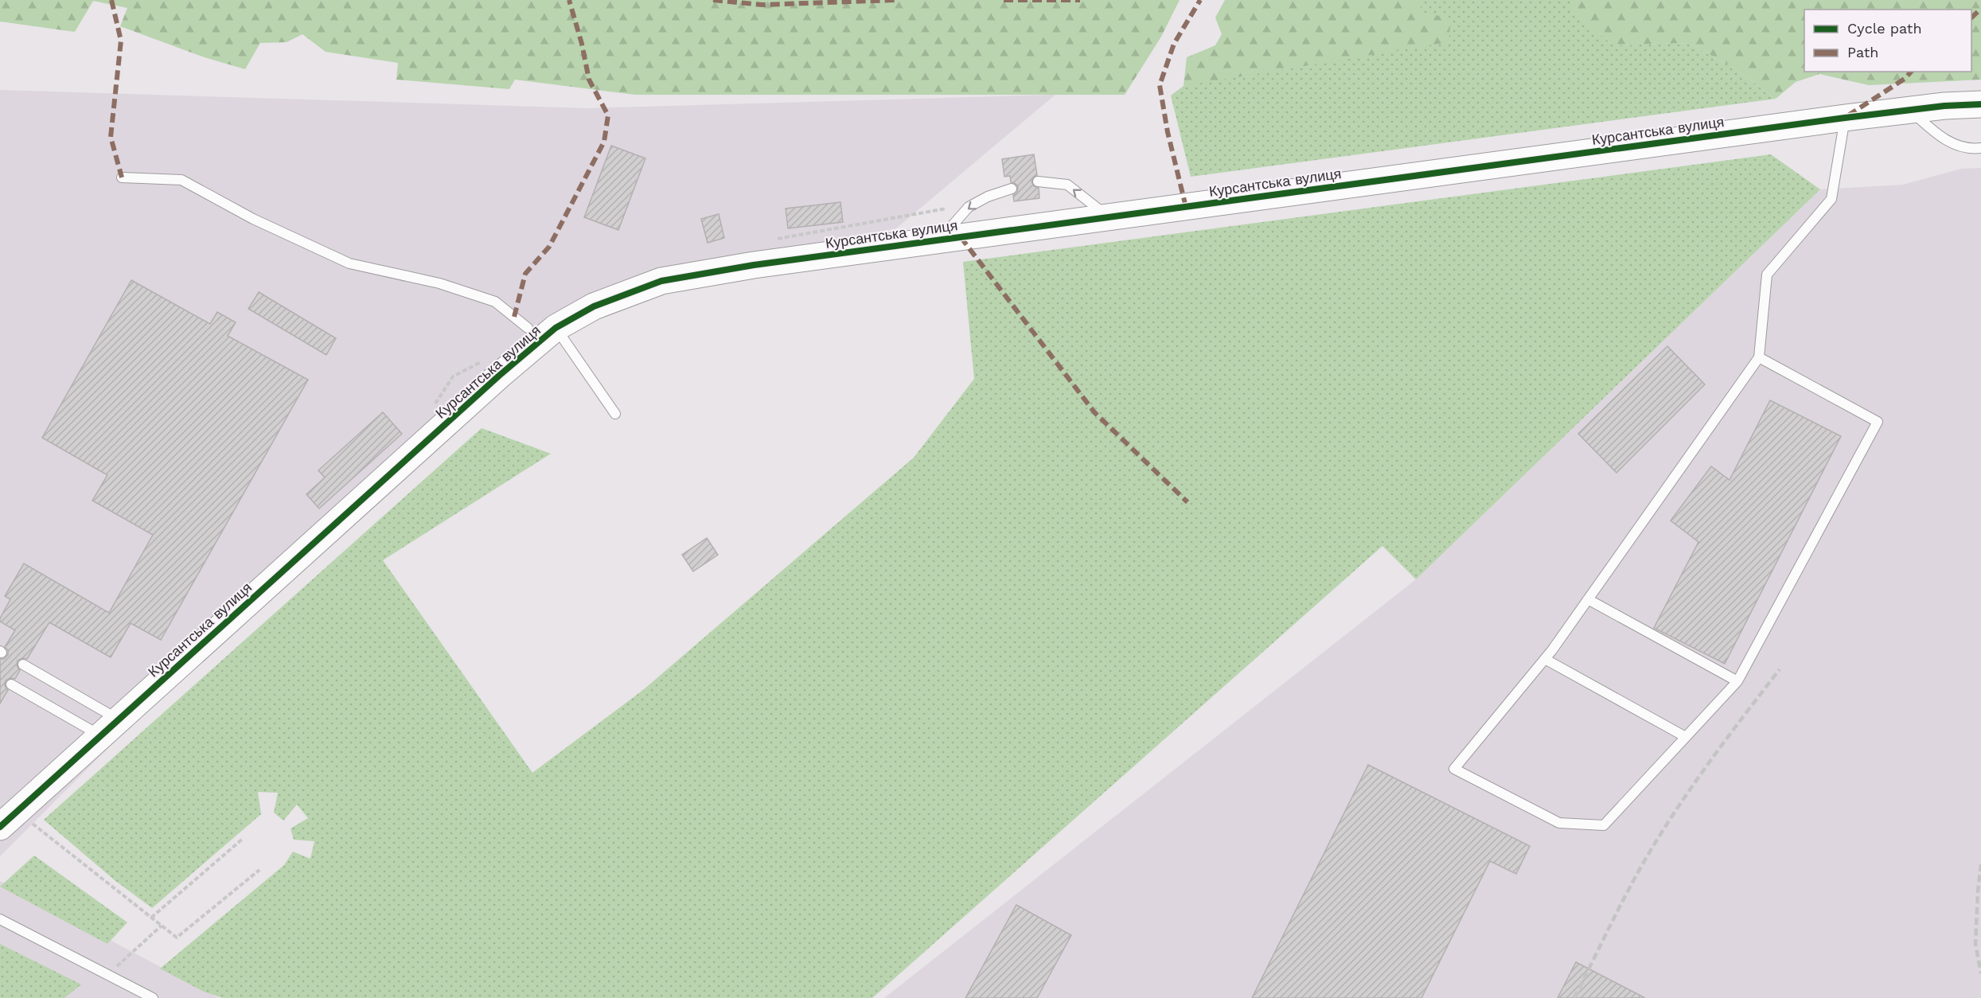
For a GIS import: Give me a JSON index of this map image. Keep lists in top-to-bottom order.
{
  "streets": {
    "street": ["Курсантська вулиця"]
  },
  "legend": ["Cycle path", "Path"]
}
